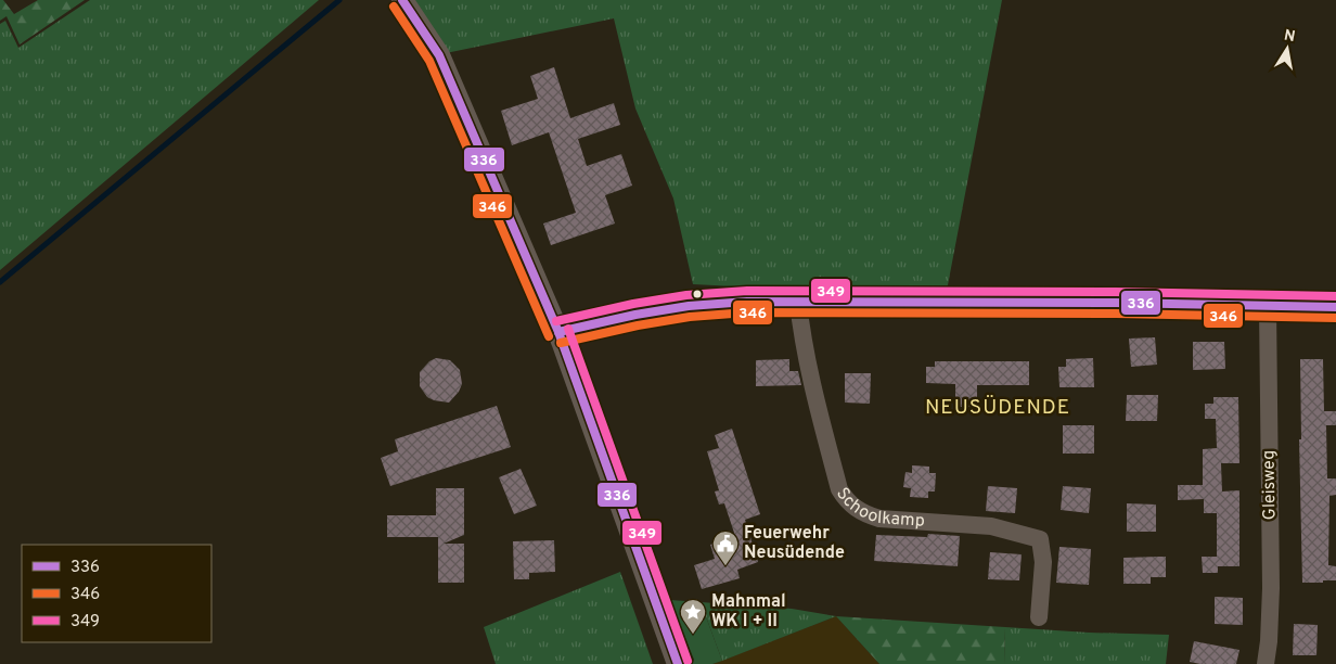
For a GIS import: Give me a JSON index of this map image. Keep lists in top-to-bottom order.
{
  "streets": {
    "street": ["Gleisweg", "Schoolkamp"]
  },
  "districts": ["NEUSÜDENDE"],
  "places": {
    "public building": ["Feuerwehr Neusüdende"],
    "place": ["Mahnmal WK I + II"]
  },
  "lines": ["transit line 336", "transit line 346", "transit line 349"],
  "legend": ["336", "346", "349"],
  "north": "top"
}
